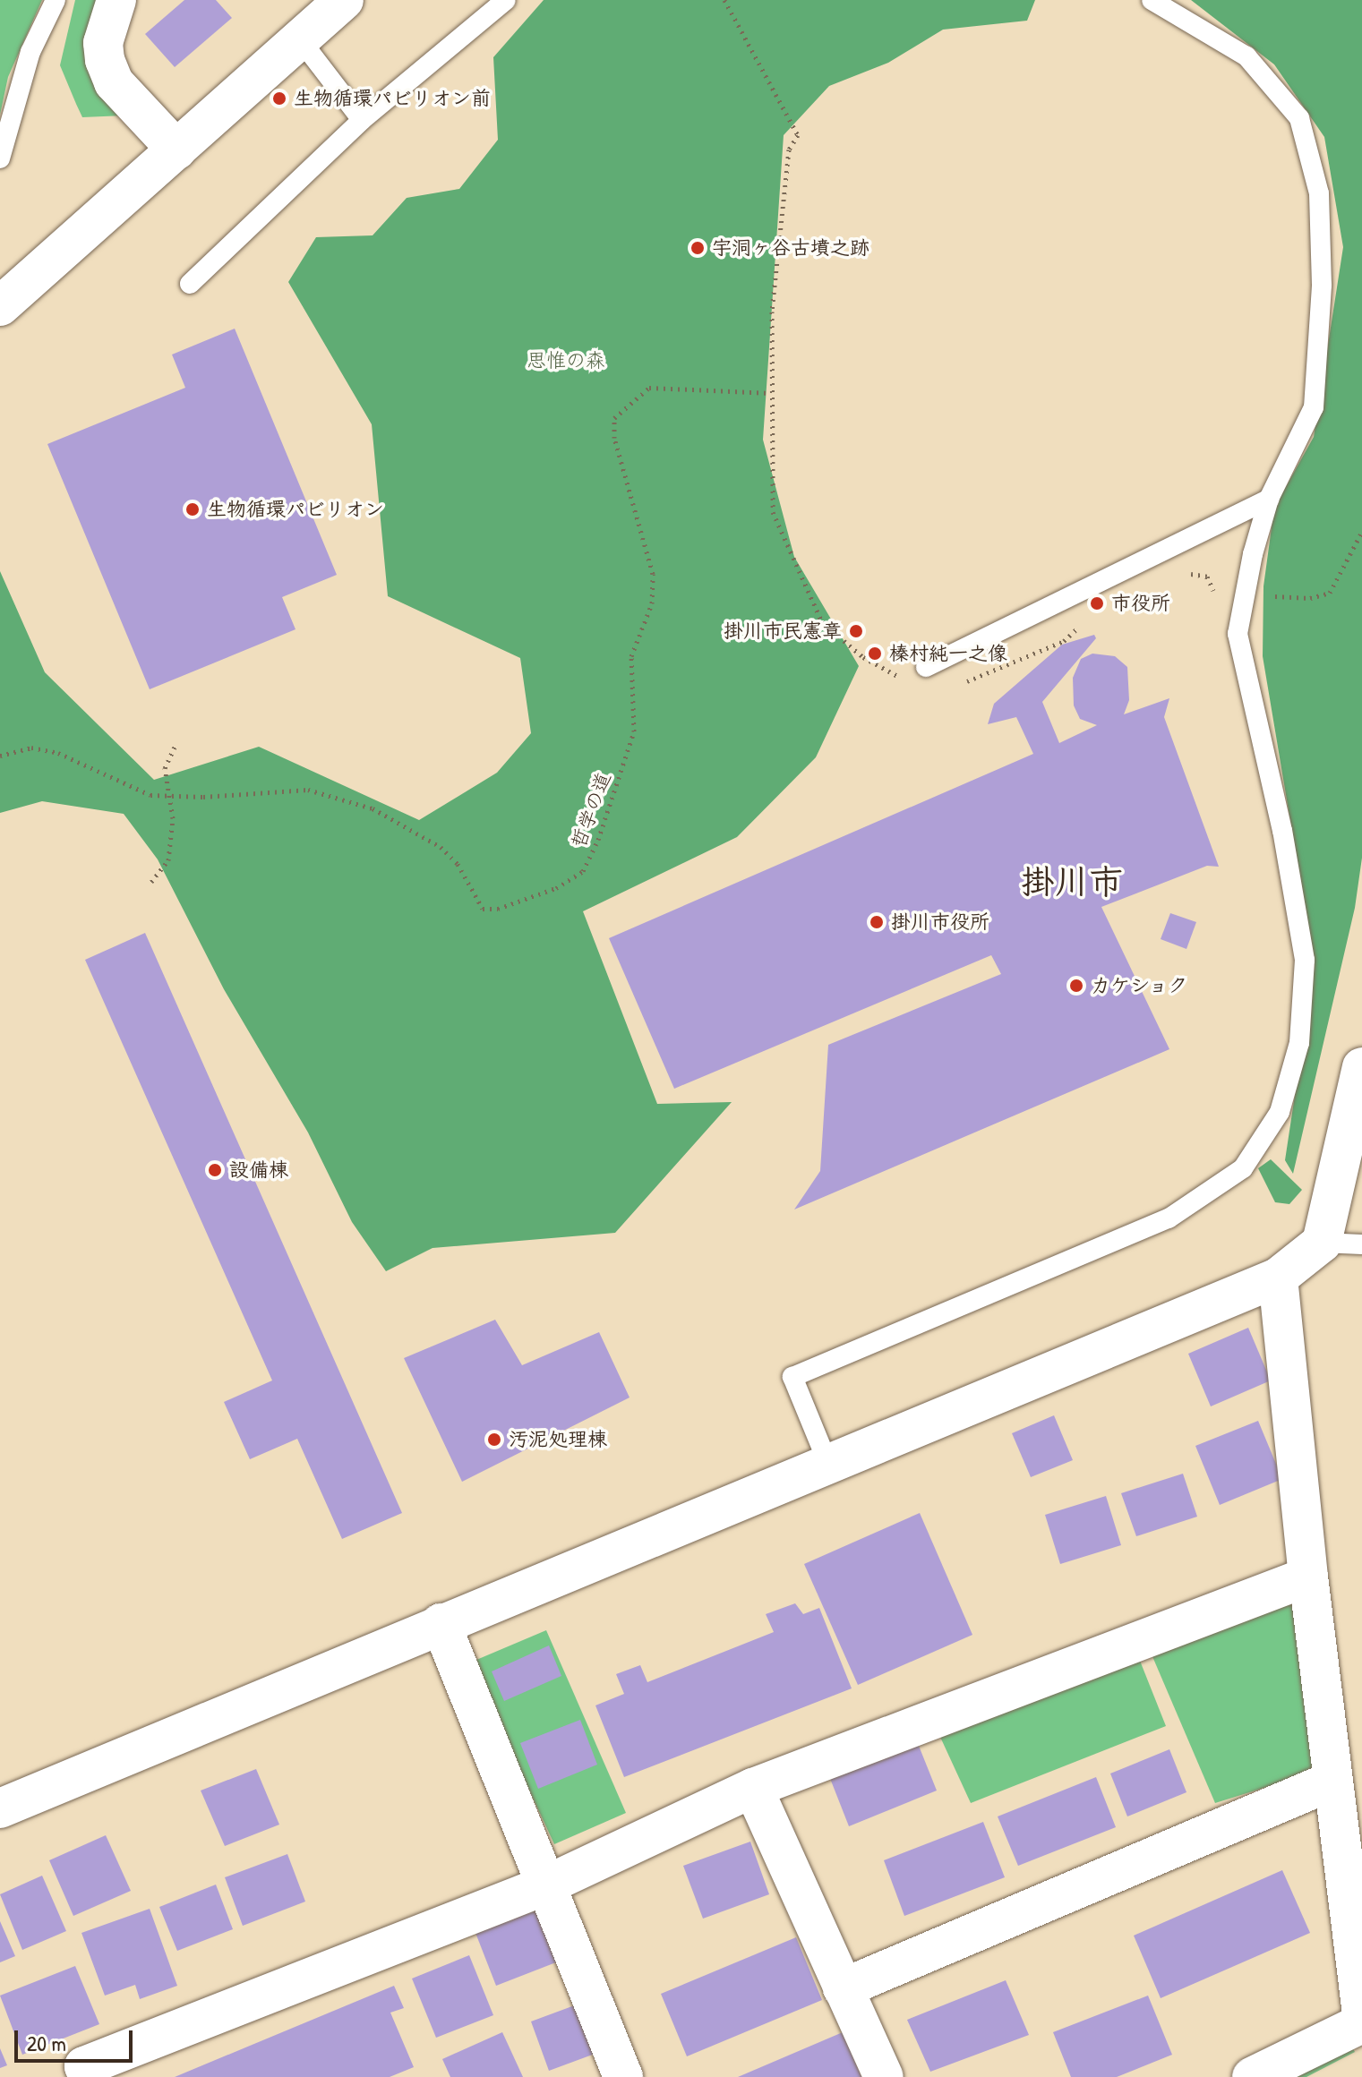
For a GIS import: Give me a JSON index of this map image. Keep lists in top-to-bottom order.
{
  "streets": {
    "path": ["哲学の道"]
  },
  "districts": ["掛川市"],
  "parks": ["思惟の森"],
  "places": [
    "生物循環パビリオン前",
    "宇洞ヶ谷古墳之跡",
    "生物循環パビリオン",
    "市役所",
    "掛川市民憲章",
    "榛村純一之像",
    "掛川市役所",
    "カケショク",
    "設備棟",
    "汚泥処理棟"
  ],
  "scale_bar": "20 m"
}
